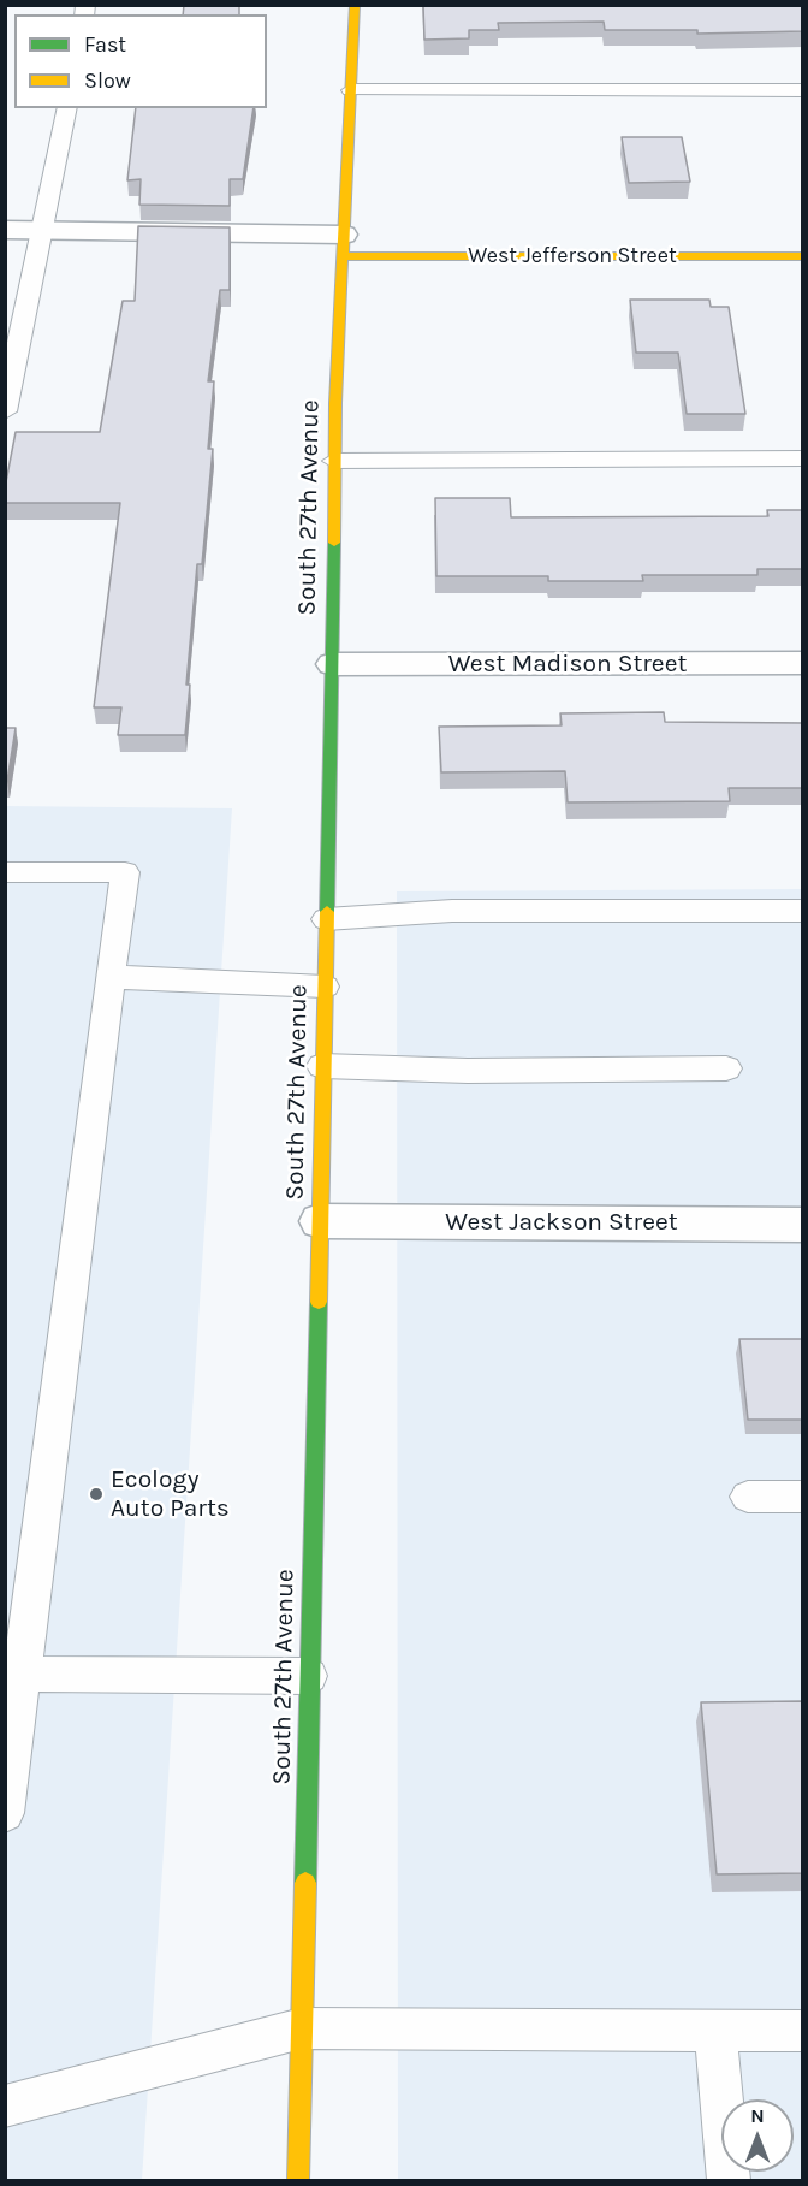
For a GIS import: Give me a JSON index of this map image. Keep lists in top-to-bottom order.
{
  "streets": {
    "main road": ["West Jefferson Street", "South 27th Avenue"],
    "street": ["West Madison Street", "West Jackson Street"]
  },
  "crossings": [
    ["West Jefferson Street", "South 27th Avenue"],
    ["South 27th Avenue", "West Madison Street"],
    ["South 27th Avenue", "West Jackson Street"]
  ],
  "places": ["Ecology Auto Parts"],
  "legend": ["Fast", "Slow"],
  "north": "top"
}
